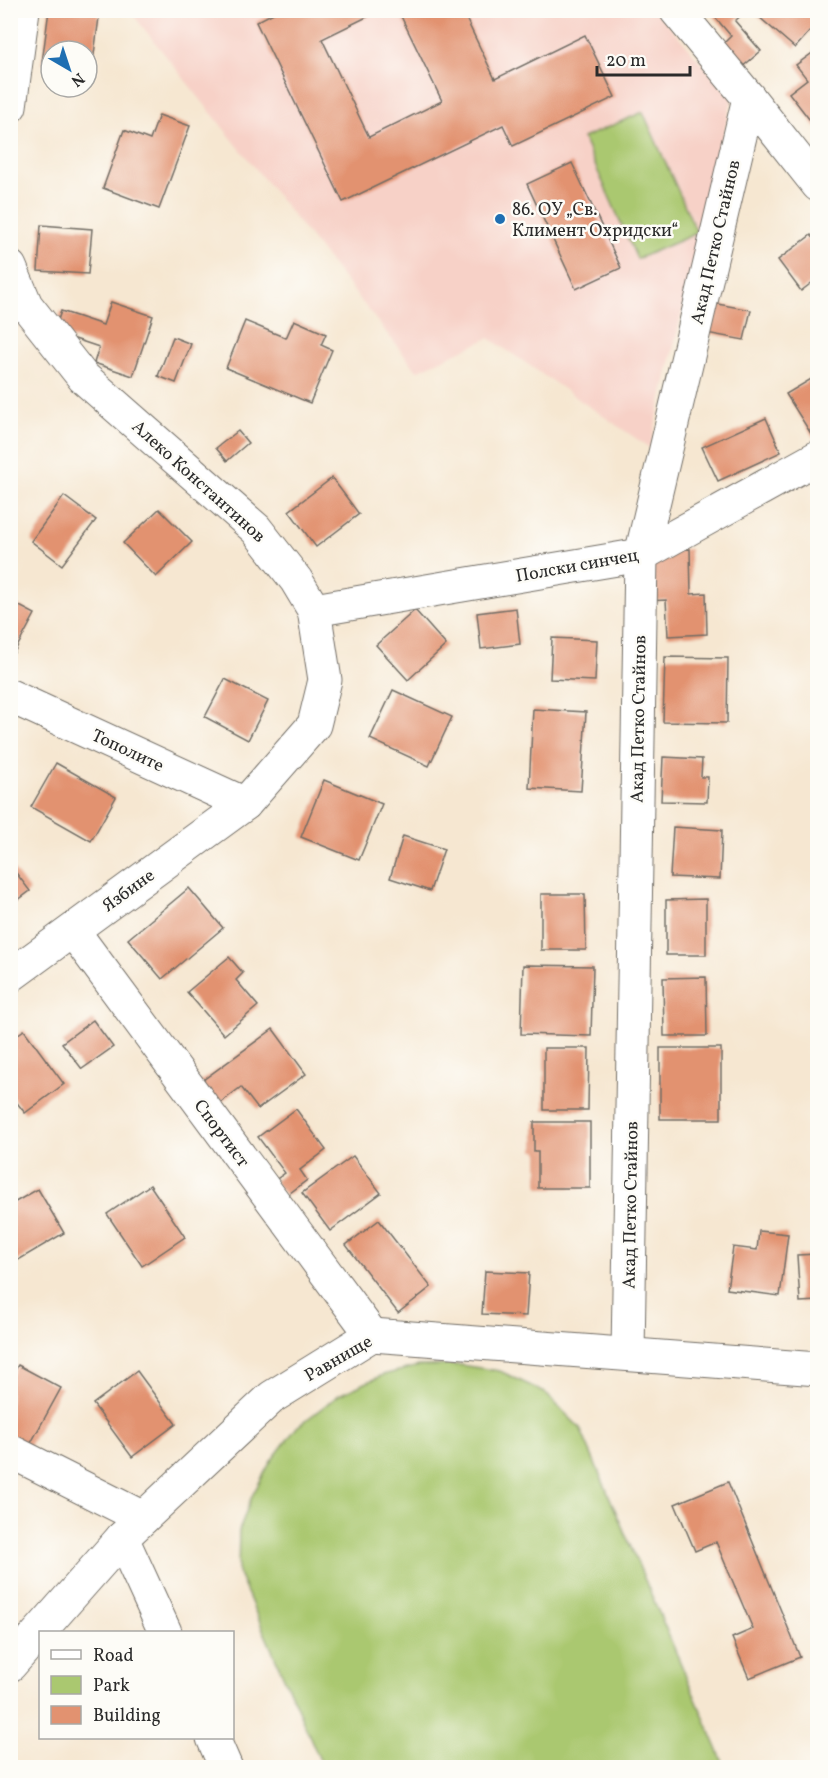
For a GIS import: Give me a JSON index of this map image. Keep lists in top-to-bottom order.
{
  "streets": {
    "street": [
      "Акад Петко Стайнов",
      "Алеко Константинов",
      "Полски синчец",
      "Тополите",
      "Язбине",
      "Спортист",
      "Равнище"
    ]
  },
  "crossings": [
    ["Акад Петко Стайнов", "Полски синчец"],
    ["Акад Петко Стайнов", "Равнище"],
    ["Алеко Константинов", "Полски синчец"],
    ["Алеко Константинов", "Тополите"],
    ["Алеко Константинов", "Язбине"],
    ["Тополите", "Язбине"],
    ["Язбине", "Спортист"],
    ["Спортист", "Равнище"]
  ],
  "places": ["86. ОУ „Св. Климент Охридски“"],
  "legend": ["Road", "Park", "Building"],
  "scale_bar": "20 m",
  "north": "bottom right"
}
